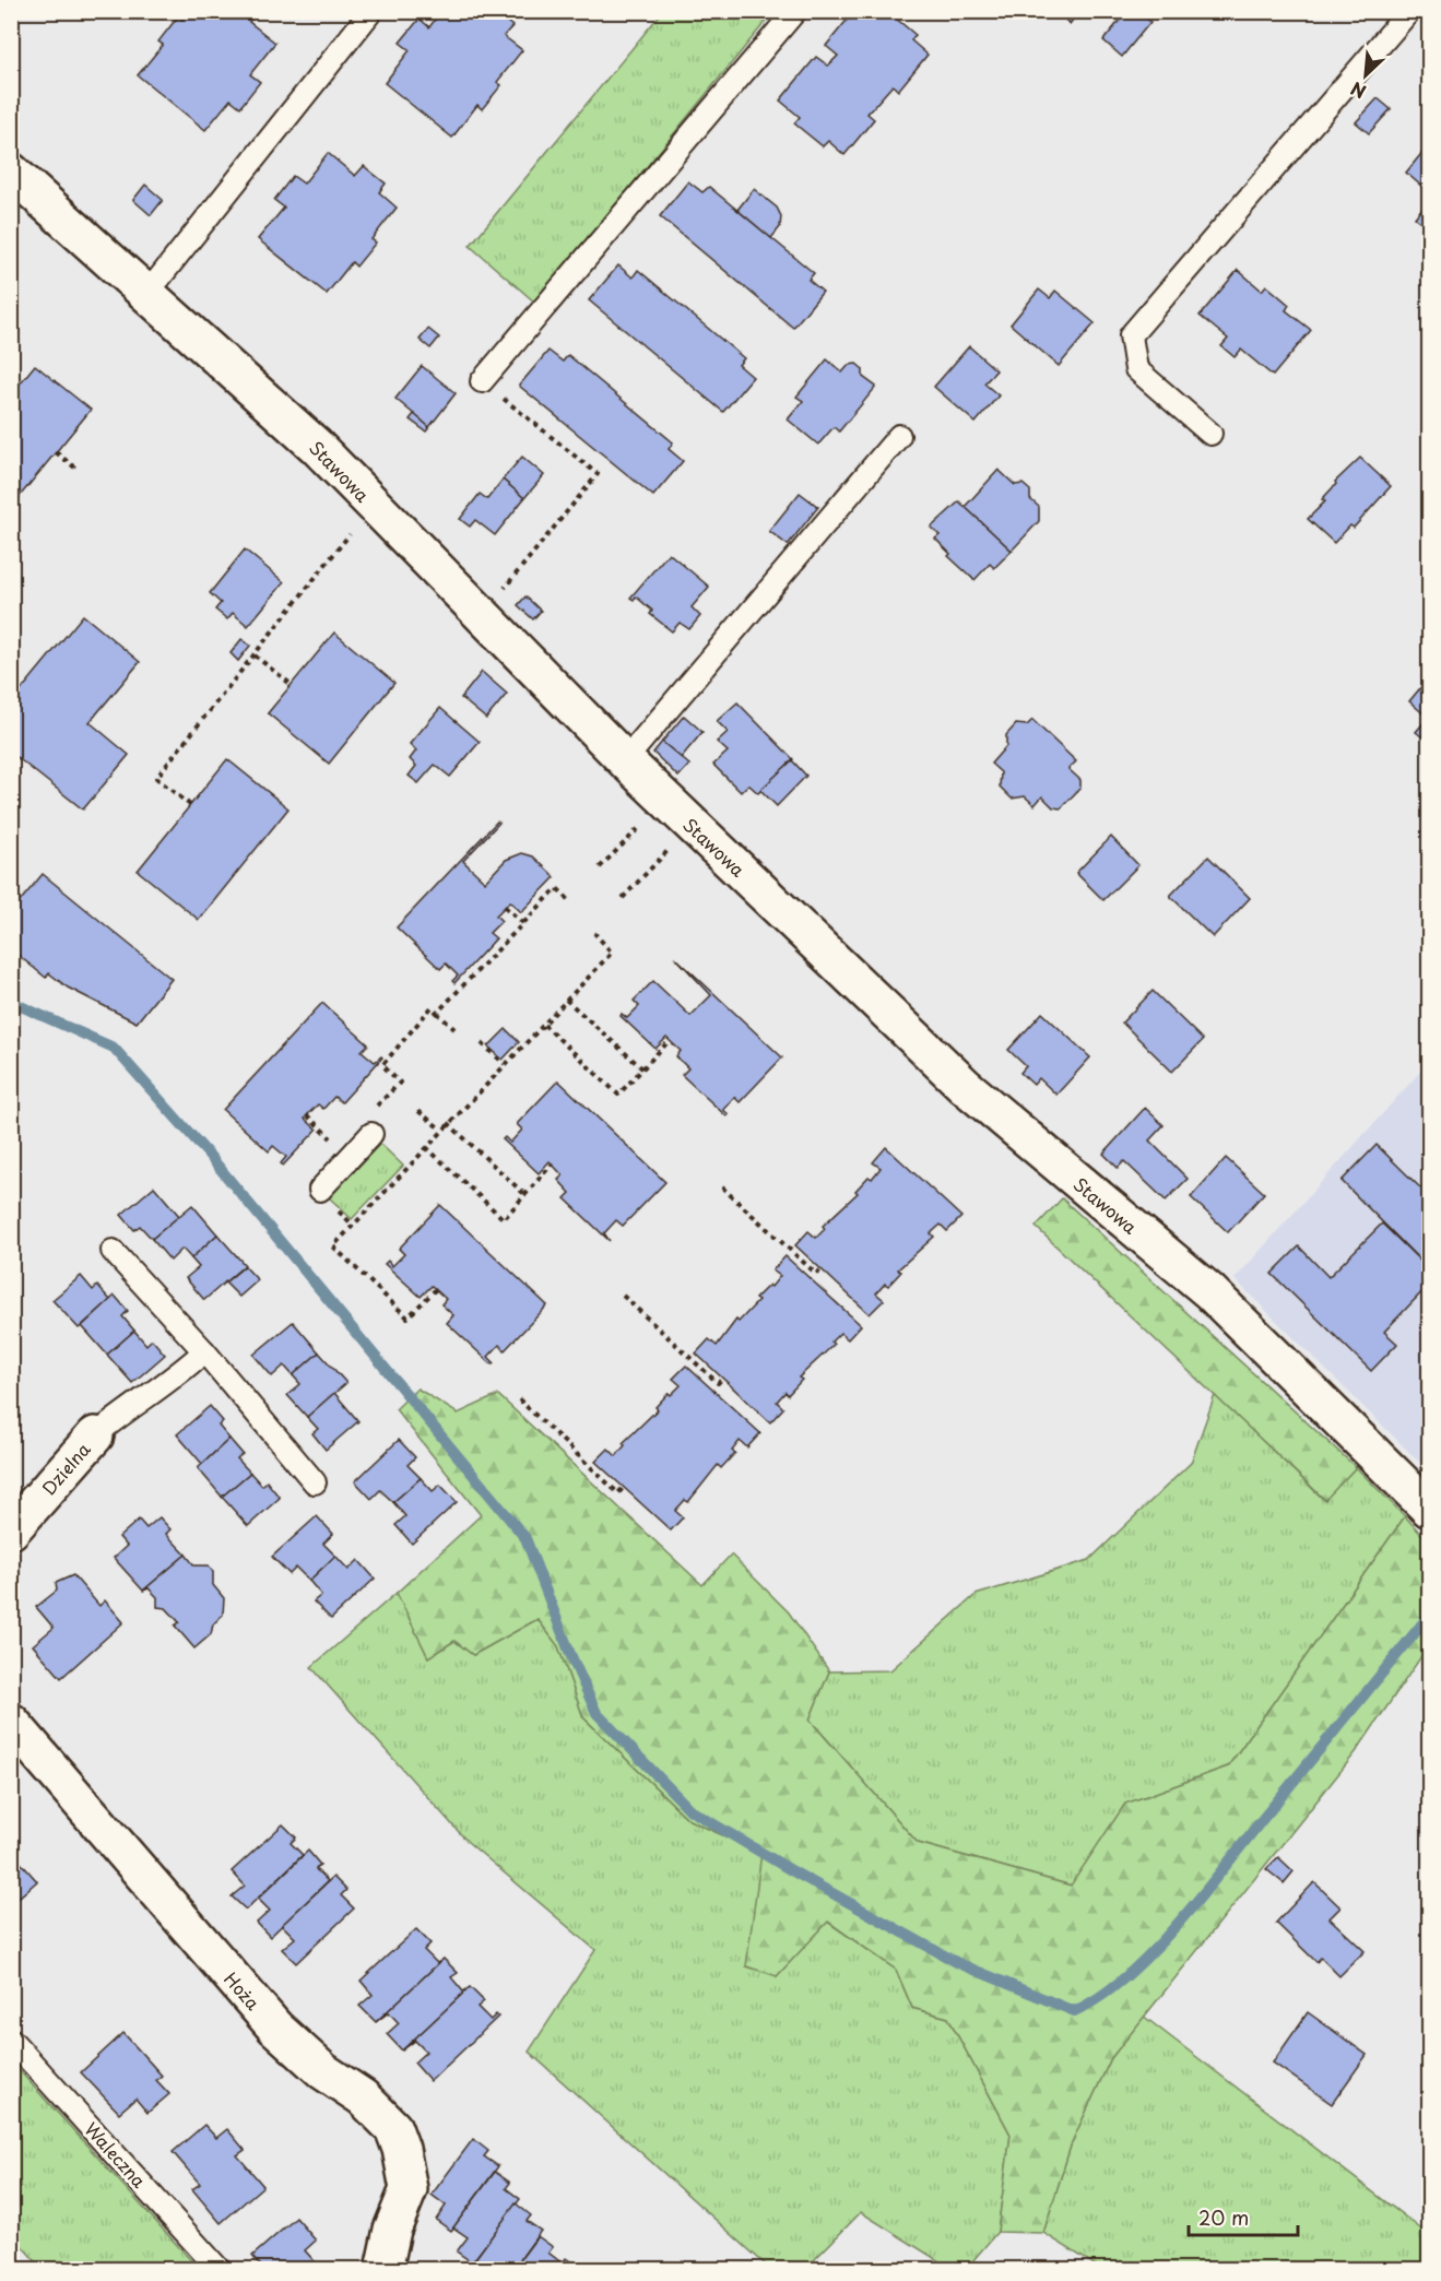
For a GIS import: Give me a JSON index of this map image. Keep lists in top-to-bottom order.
{
  "streets": {
    "street": ["Stawowa", "Dzielna", "Hoża"],
    "lane": ["Waleczna"]
  },
  "scale_bar": "20 m",
  "north": "bottom left"
}
